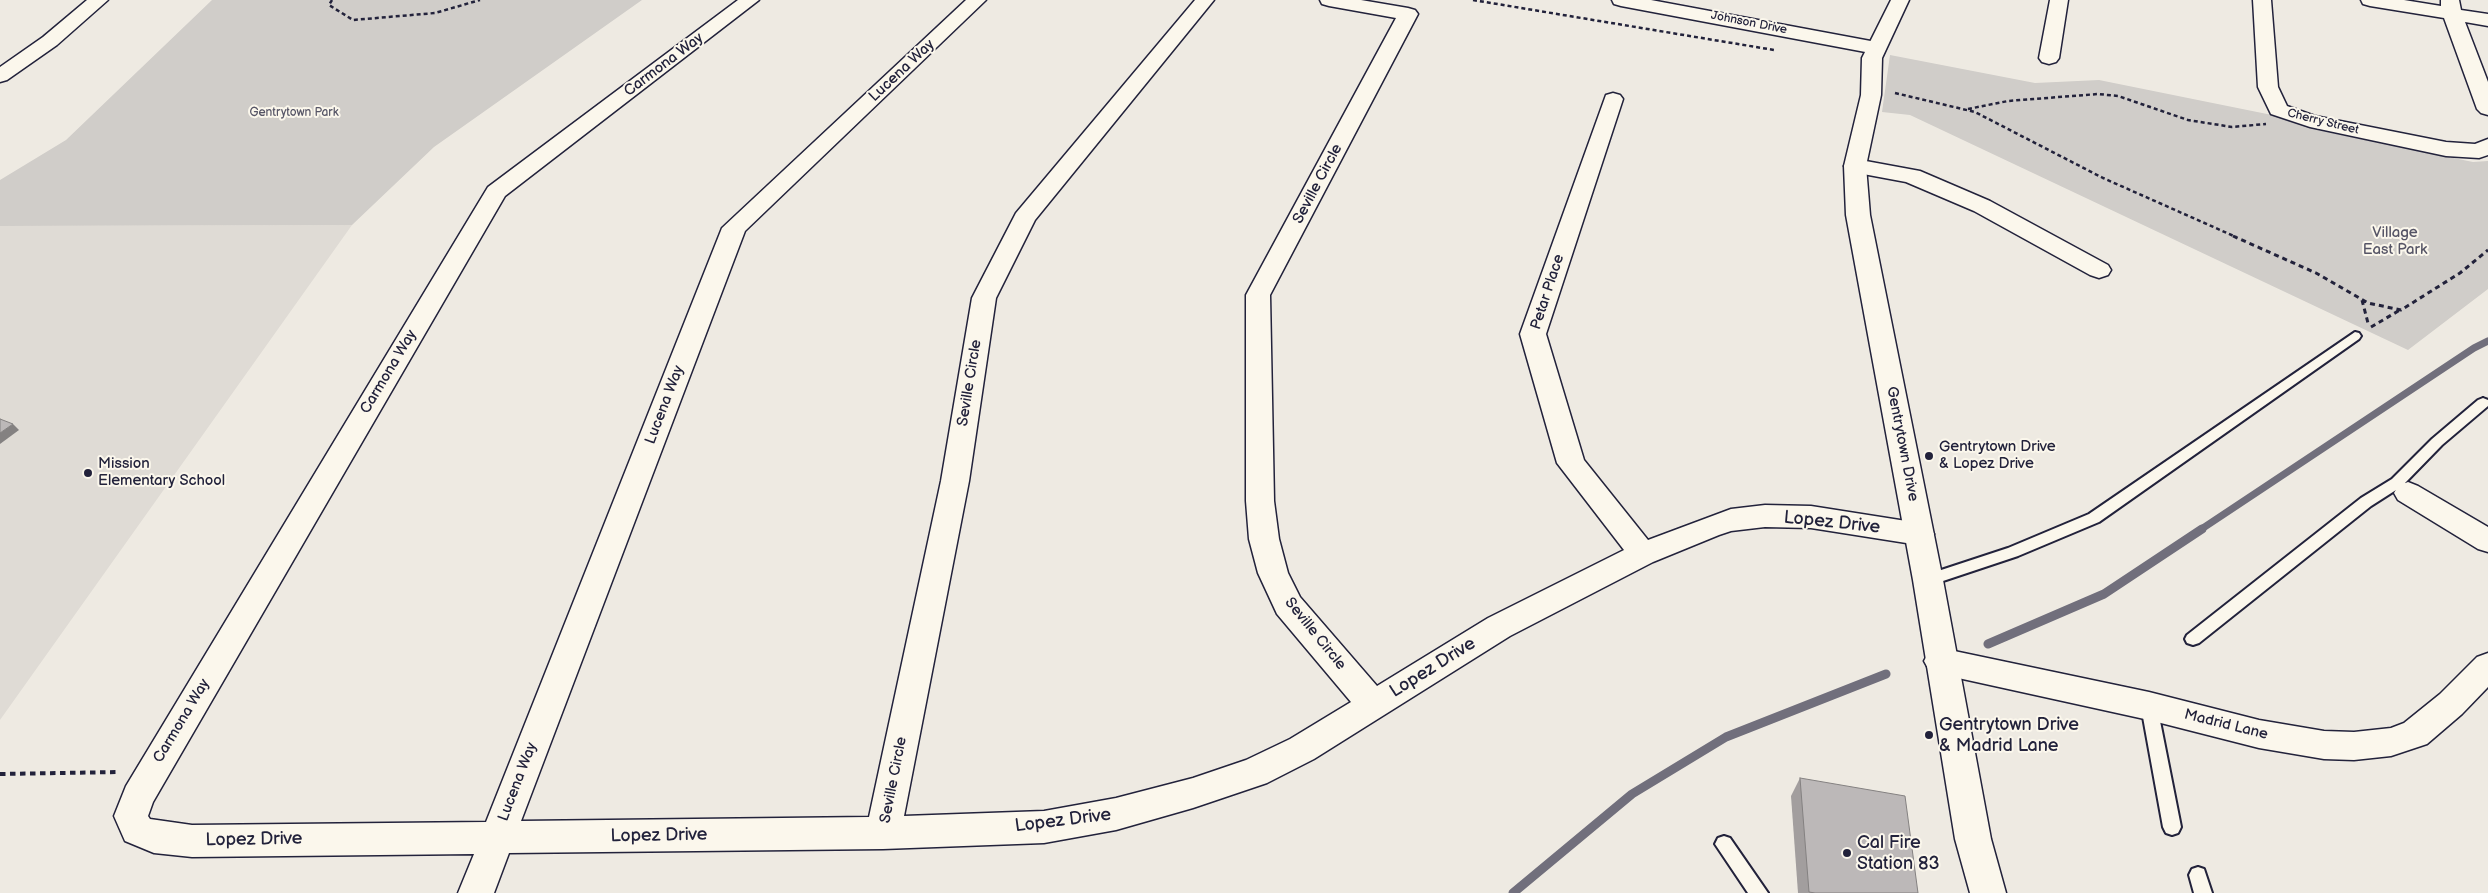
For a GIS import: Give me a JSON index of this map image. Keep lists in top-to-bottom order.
{
  "streets": {
    "street": [
      "Johnson Drive",
      "Carmona Way",
      "Lucena Way",
      "Cherry Street",
      "Seville Circle",
      "Petar Place",
      "Gentrytown Drive",
      "Lopez Drive",
      "Madrid Lane"
    ]
  },
  "crossings": [
    ["Johnson Drive", "Gentrytown Drive"],
    ["Carmona Way", "Lopez Drive"],
    ["Lucena Way", "Lopez Drive"],
    ["Seville Circle", "Lopez Drive"],
    ["Petar Place", "Lopez Drive"],
    ["Gentrytown Drive", "Lopez Drive"],
    ["Gentrytown Drive", "Madrid Lane"]
  ],
  "parks": ["Gentrytown Park", "Village East Park"],
  "places": [
    "Gentrytown Drive & Lopez Drive",
    "Mission Elementary School",
    "Gentrytown Drive & Madrid Lane",
    "Cal Fire Station 83"
  ]
}
